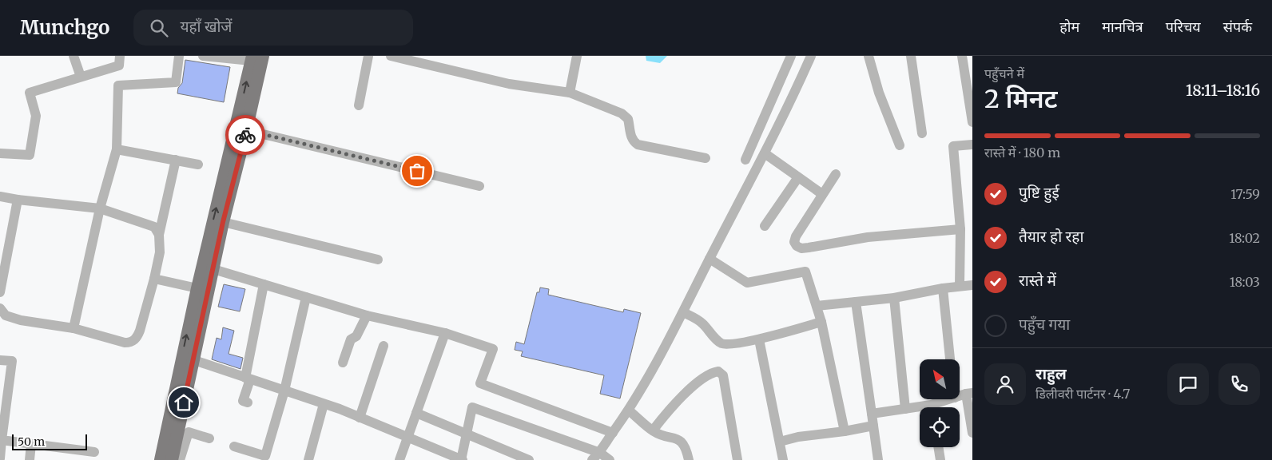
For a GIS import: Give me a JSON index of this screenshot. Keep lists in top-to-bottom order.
{
  "scale_bar": "50 m",
  "north": "top left",
  "page": {
    "header": "Munchgo",
    "search": "यहाँ खोजें",
    "nav": [
      "होम",
      "मानचित्र",
      "परिचय",
      "संपर्क"
    ],
    "heading": ["2 मिनट", "पहुँचने में", "18:11–18:16"],
    "panel": ["राहुल", "डिलीवरी पार्टनर · 4.7"],
    "bar": "रास्ते में · 180 m",
    "list": [
      ["पुष्टि हुई", "17:59"],
      ["तैयार हो रहा", "18:02"],
      ["रास्ते में", "18:03"],
      "पहुँच गया"
    ],
    "scale": "50 m"
  }
}
